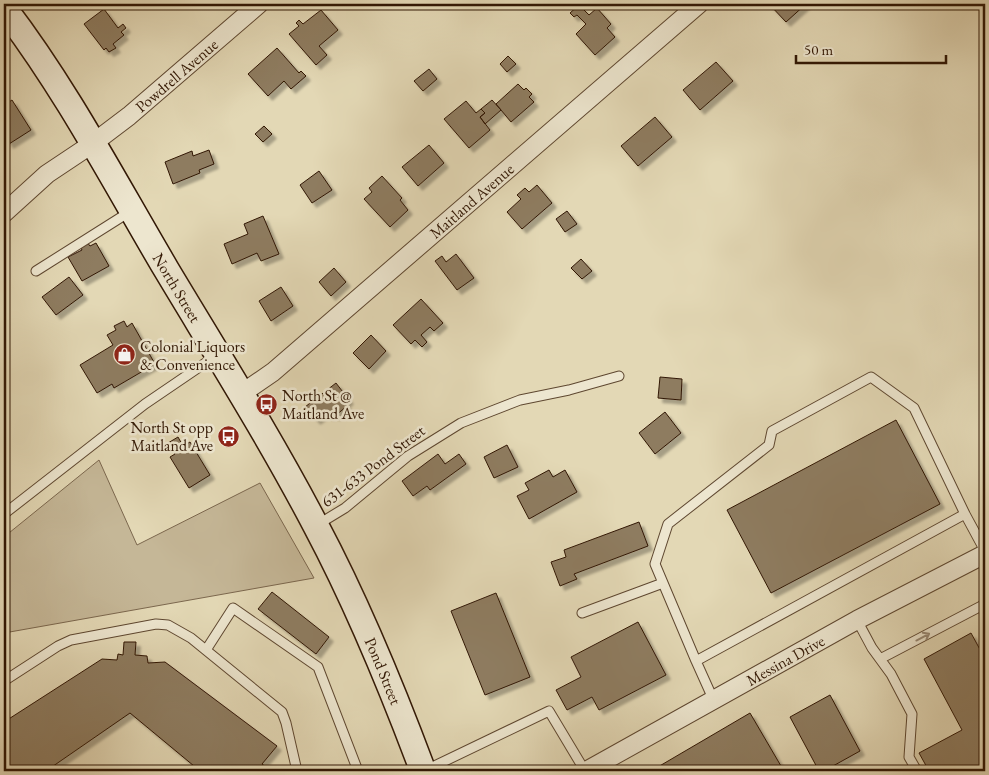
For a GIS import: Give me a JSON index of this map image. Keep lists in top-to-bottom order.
{
  "streets": {
    "main road": ["North Street", "Pond Street"],
    "street": ["Powdrell Avenue", "Maitland Avenue", "Messina Drive"],
    "lane": ["631-633 Pond Street"]
  },
  "crossings": [
    ["Powdrell Avenue", "North Street"],
    ["Maitland Avenue", "North Street"],
    ["North Street", "631-633 Pond Street"],
    ["North Street", "Pond Street"]
  ],
  "places": {
    "shop": ["Colonial Liquors & Convenience"],
    "bus stop": ["North St @ Maitland Ave", "North St opp Maitland Ave"]
  },
  "scale_bar": "50 m"
}
